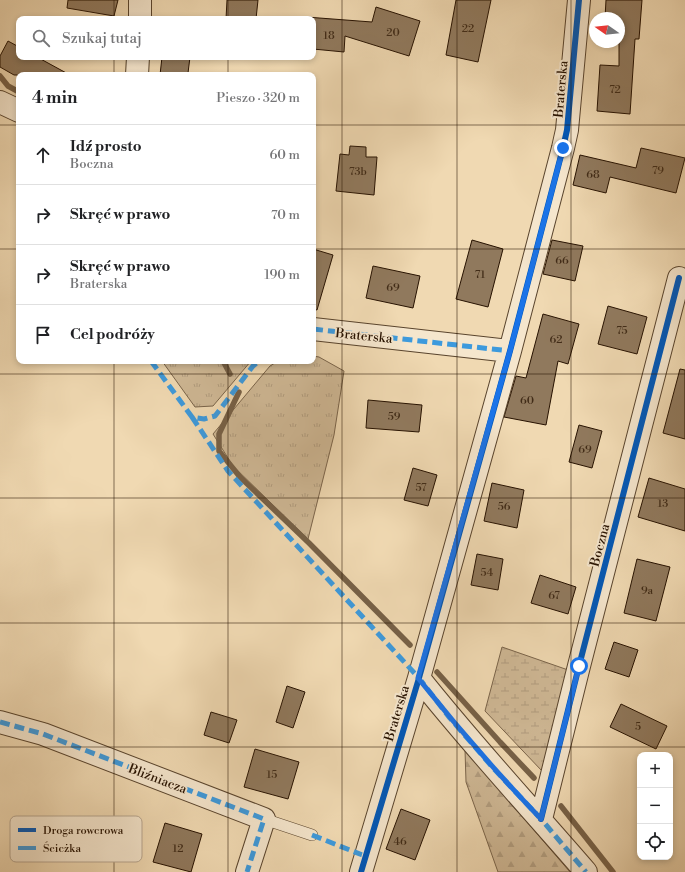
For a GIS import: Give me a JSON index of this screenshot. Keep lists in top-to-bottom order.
{
  "streets": {
    "street": ["Braterska", "Boczna", "Bliźniacza"]
  },
  "house_numbers": [
    "22",
    "20",
    "18",
    "72",
    "79",
    "73b",
    "68",
    "66",
    "71",
    "69",
    "75",
    "62",
    "60",
    "59",
    "69",
    "57",
    "13",
    "56",
    "54",
    "9a",
    "67",
    "5",
    "15",
    "46",
    "12"
  ],
  "legend": ["Droga rowerowa", "Ścieżka"],
  "north": "left",
  "page": {
    "search": "Szukaj tutaj",
    "heading": ["4 min", "Pieszo · 320 m"],
    "list": [
      ["Idź prosto", "Boczna", "60 m"],
      ["Skręć w prawo", "70 m"],
      ["Skręć w prawo", "Braterska", "190 m"],
      "Cel podróży"
    ],
    "map_buttons": ["+", "−"]
  }
}
